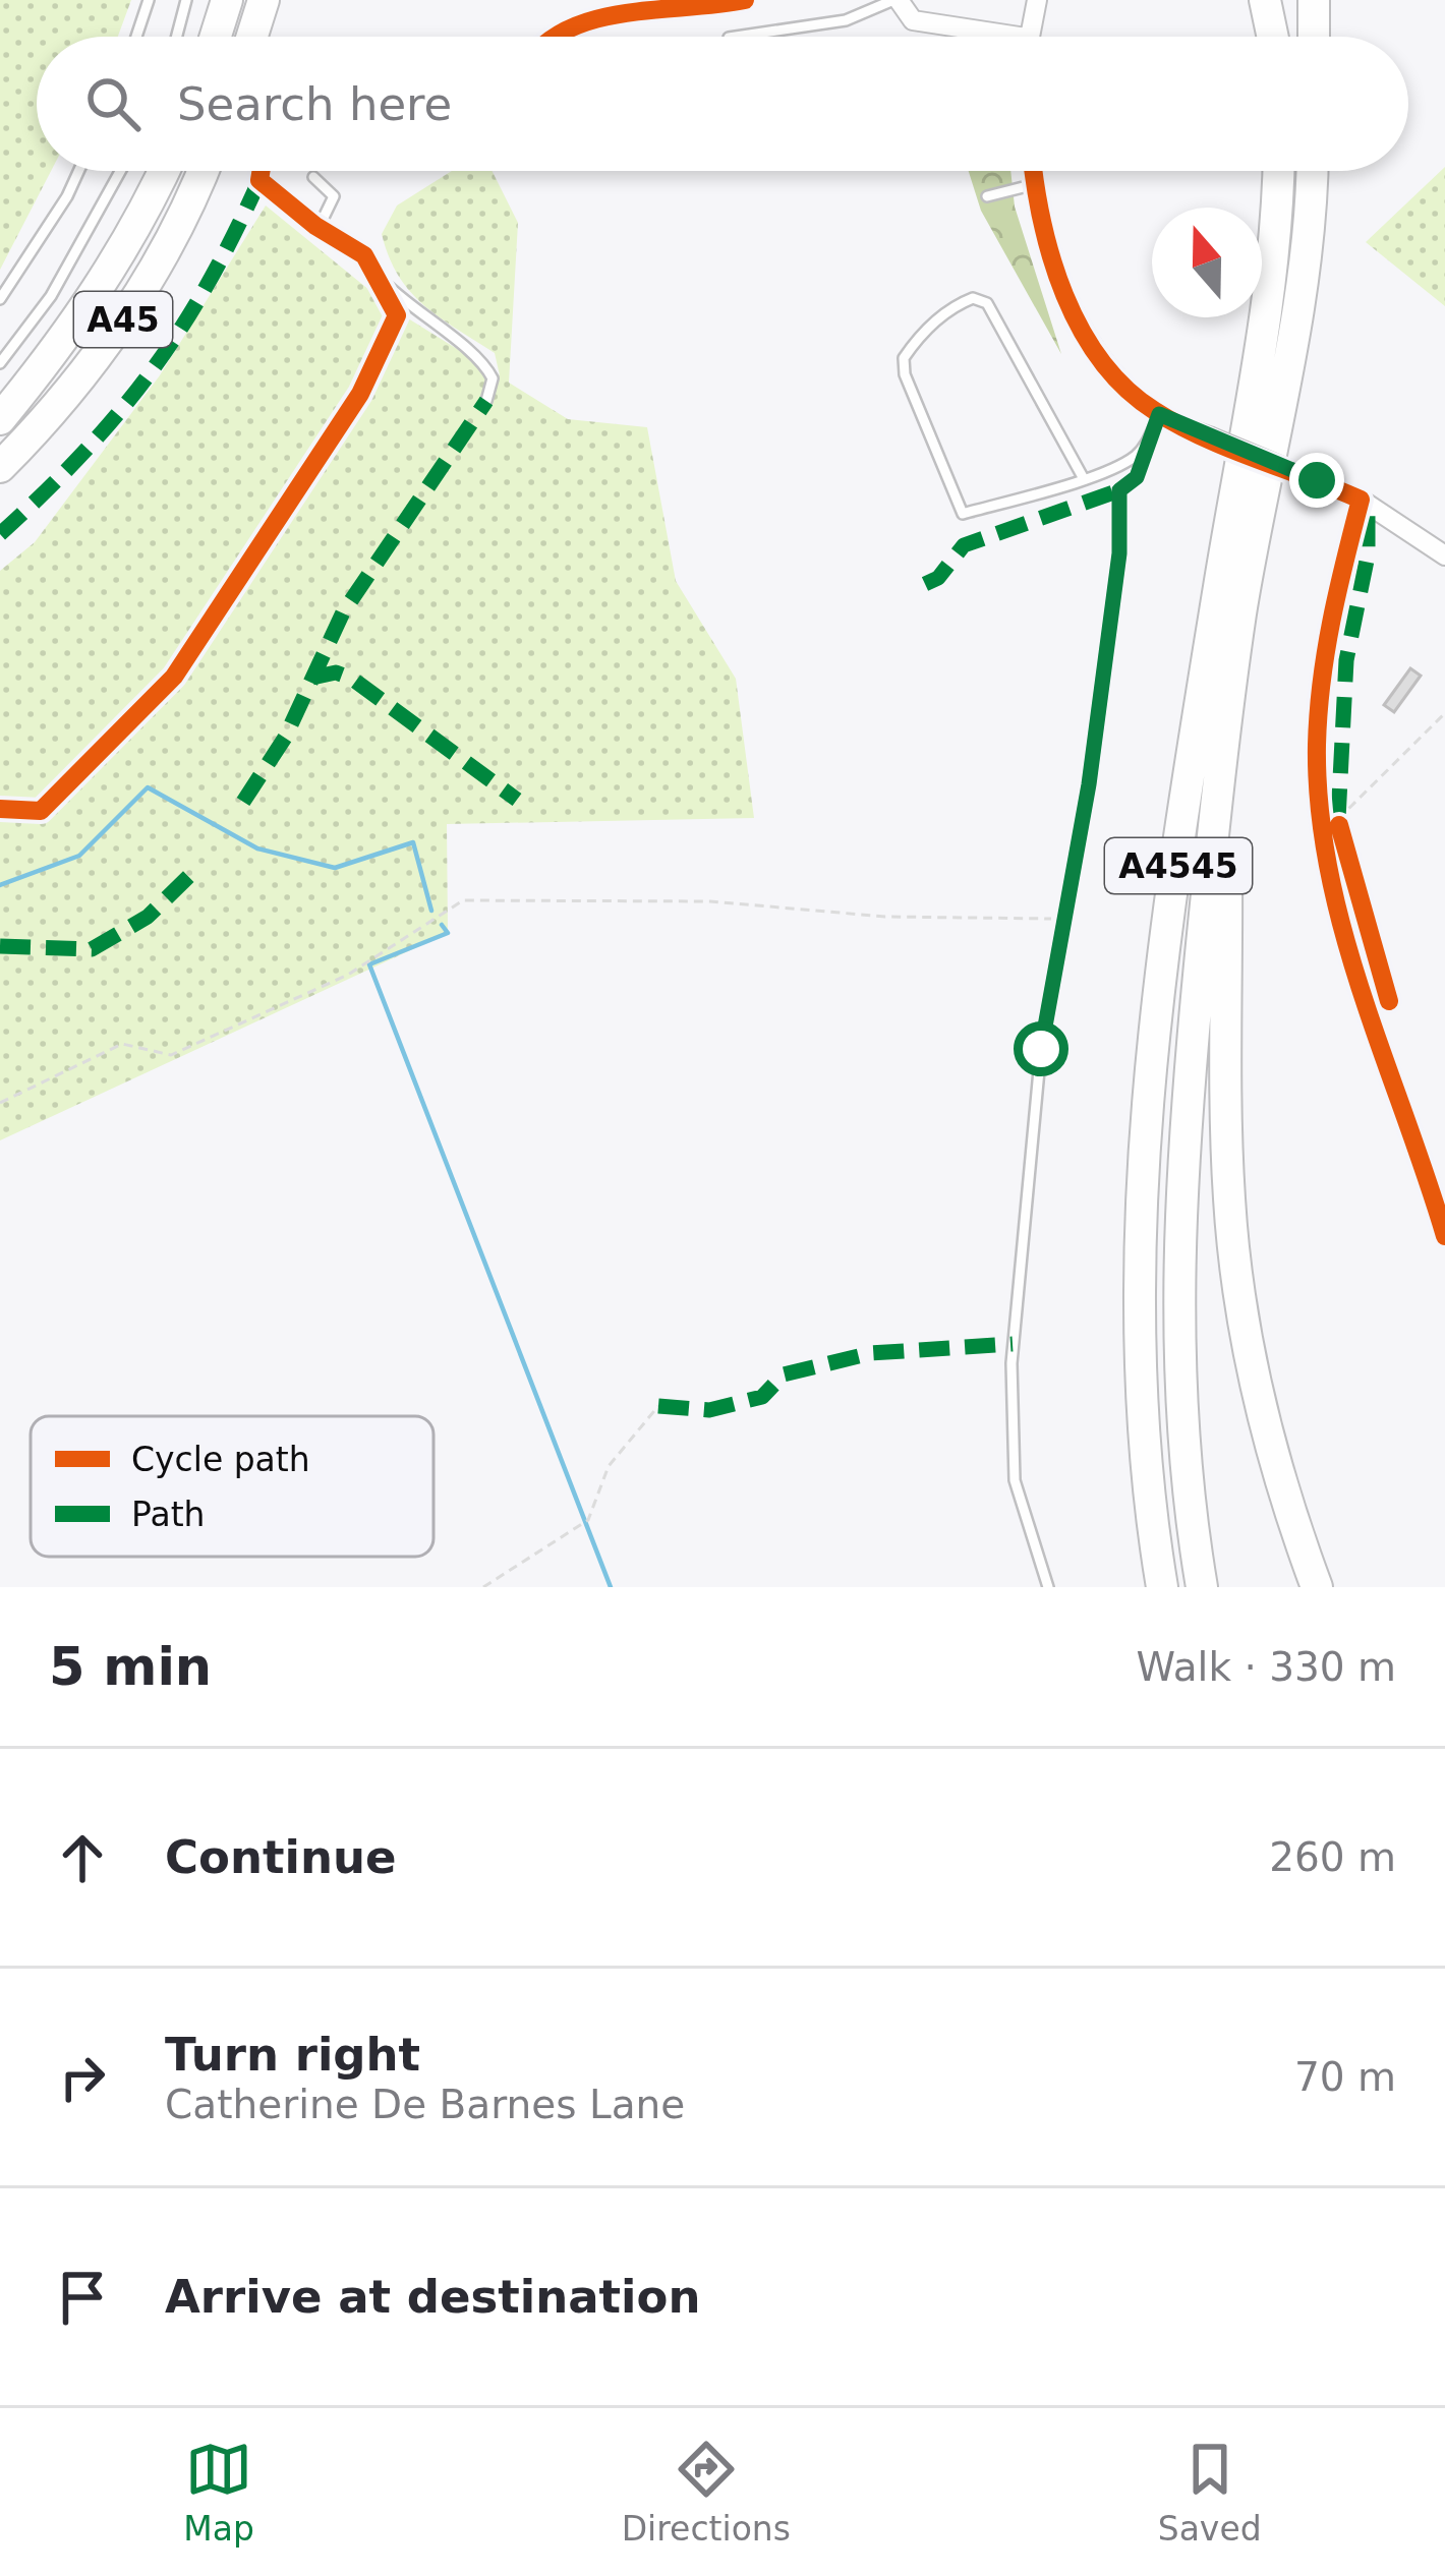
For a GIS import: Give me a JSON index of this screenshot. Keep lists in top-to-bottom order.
{
  "streets": {
    "highway": ["A45", "A4545"]
  },
  "legend": ["Cycle path", "Path"],
  "north": "top",
  "page": {
    "search": "Search here",
    "heading": ["5 min", "Walk · 330 m"],
    "list": [
      ["Continue", "260 m"],
      ["Turn right", "Catherine De Barnes Lane", "70 m"],
      "Arrive at destination"
    ],
    "nav": ["Map", "Directions", "Saved"]
  }
}
